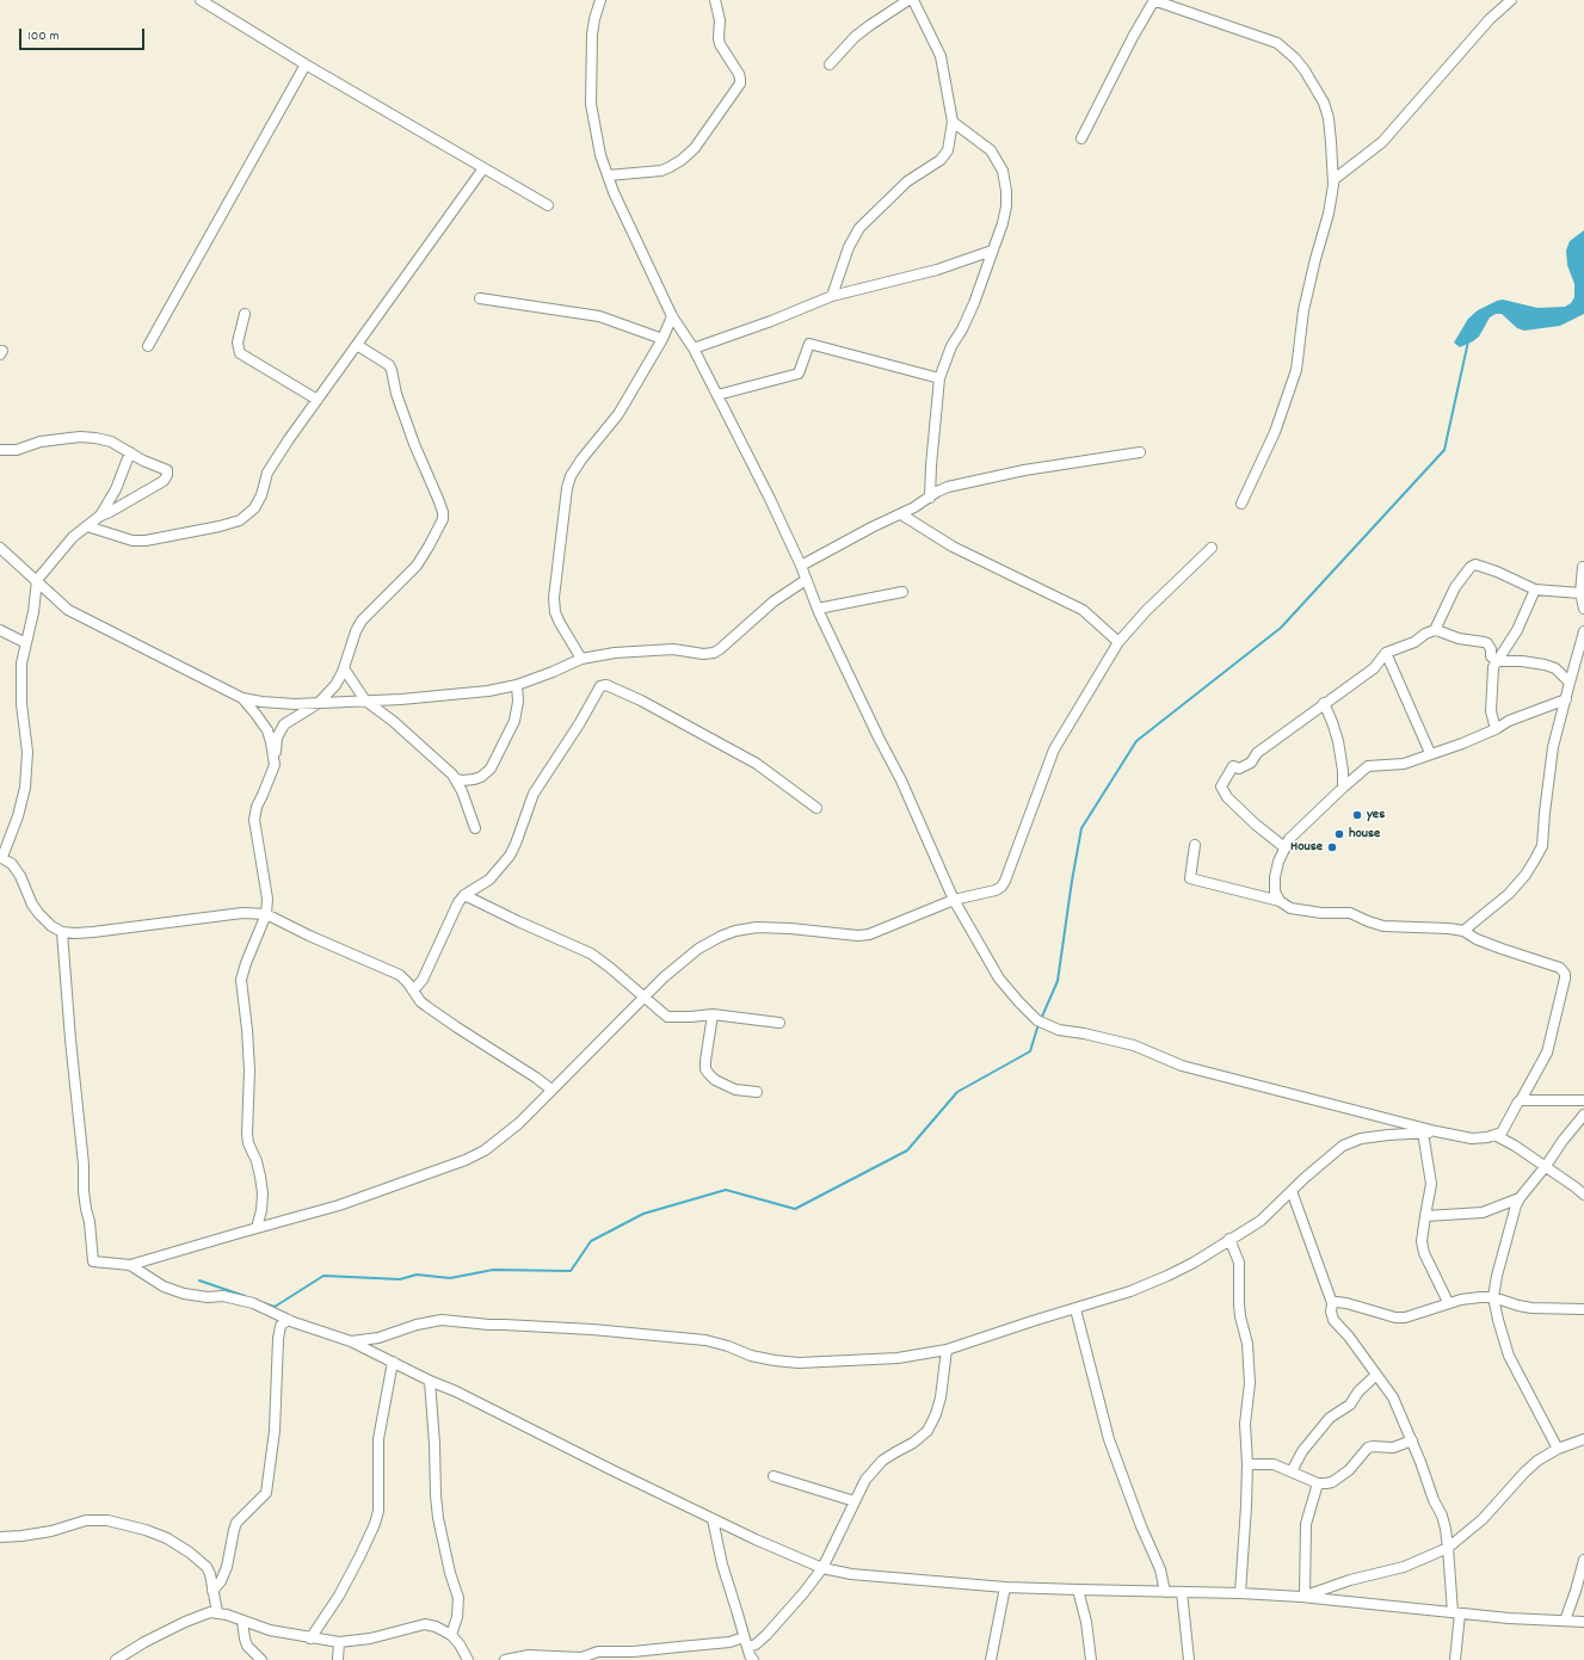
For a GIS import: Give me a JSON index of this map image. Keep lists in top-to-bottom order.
{
  "places": ["yes", "house", "House"],
  "scale_bar": "100 m"
}
